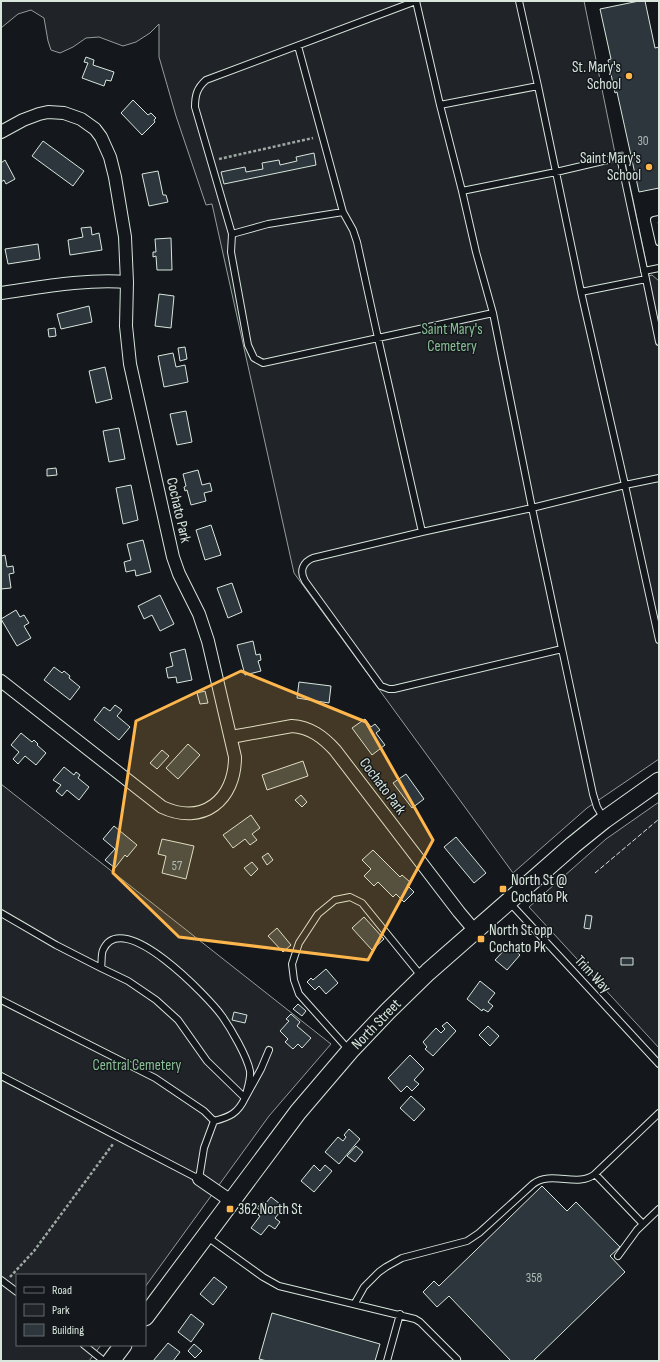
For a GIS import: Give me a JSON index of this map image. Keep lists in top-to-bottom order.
{
  "streets": {
    "main road": ["North Street"],
    "street": ["Cochato Park"],
    "lane": ["Trim Way"]
  },
  "crossings": [
    ["Cochato Park", "North Street"],
    ["Trim Way", "North Street"]
  ],
  "parks": ["Saint Mary's Cemetery", "Central Cemetery"],
  "places": {
    "other": ["St. Mary's School", "Saint Mary's School"],
    "transit": ["North St @ Cochato Pk", "North St opp Cochato Pk", "362 North St"]
  },
  "house_numbers": ["30", "57", "358"],
  "legend": ["Road", "Park", "Building"]
}
